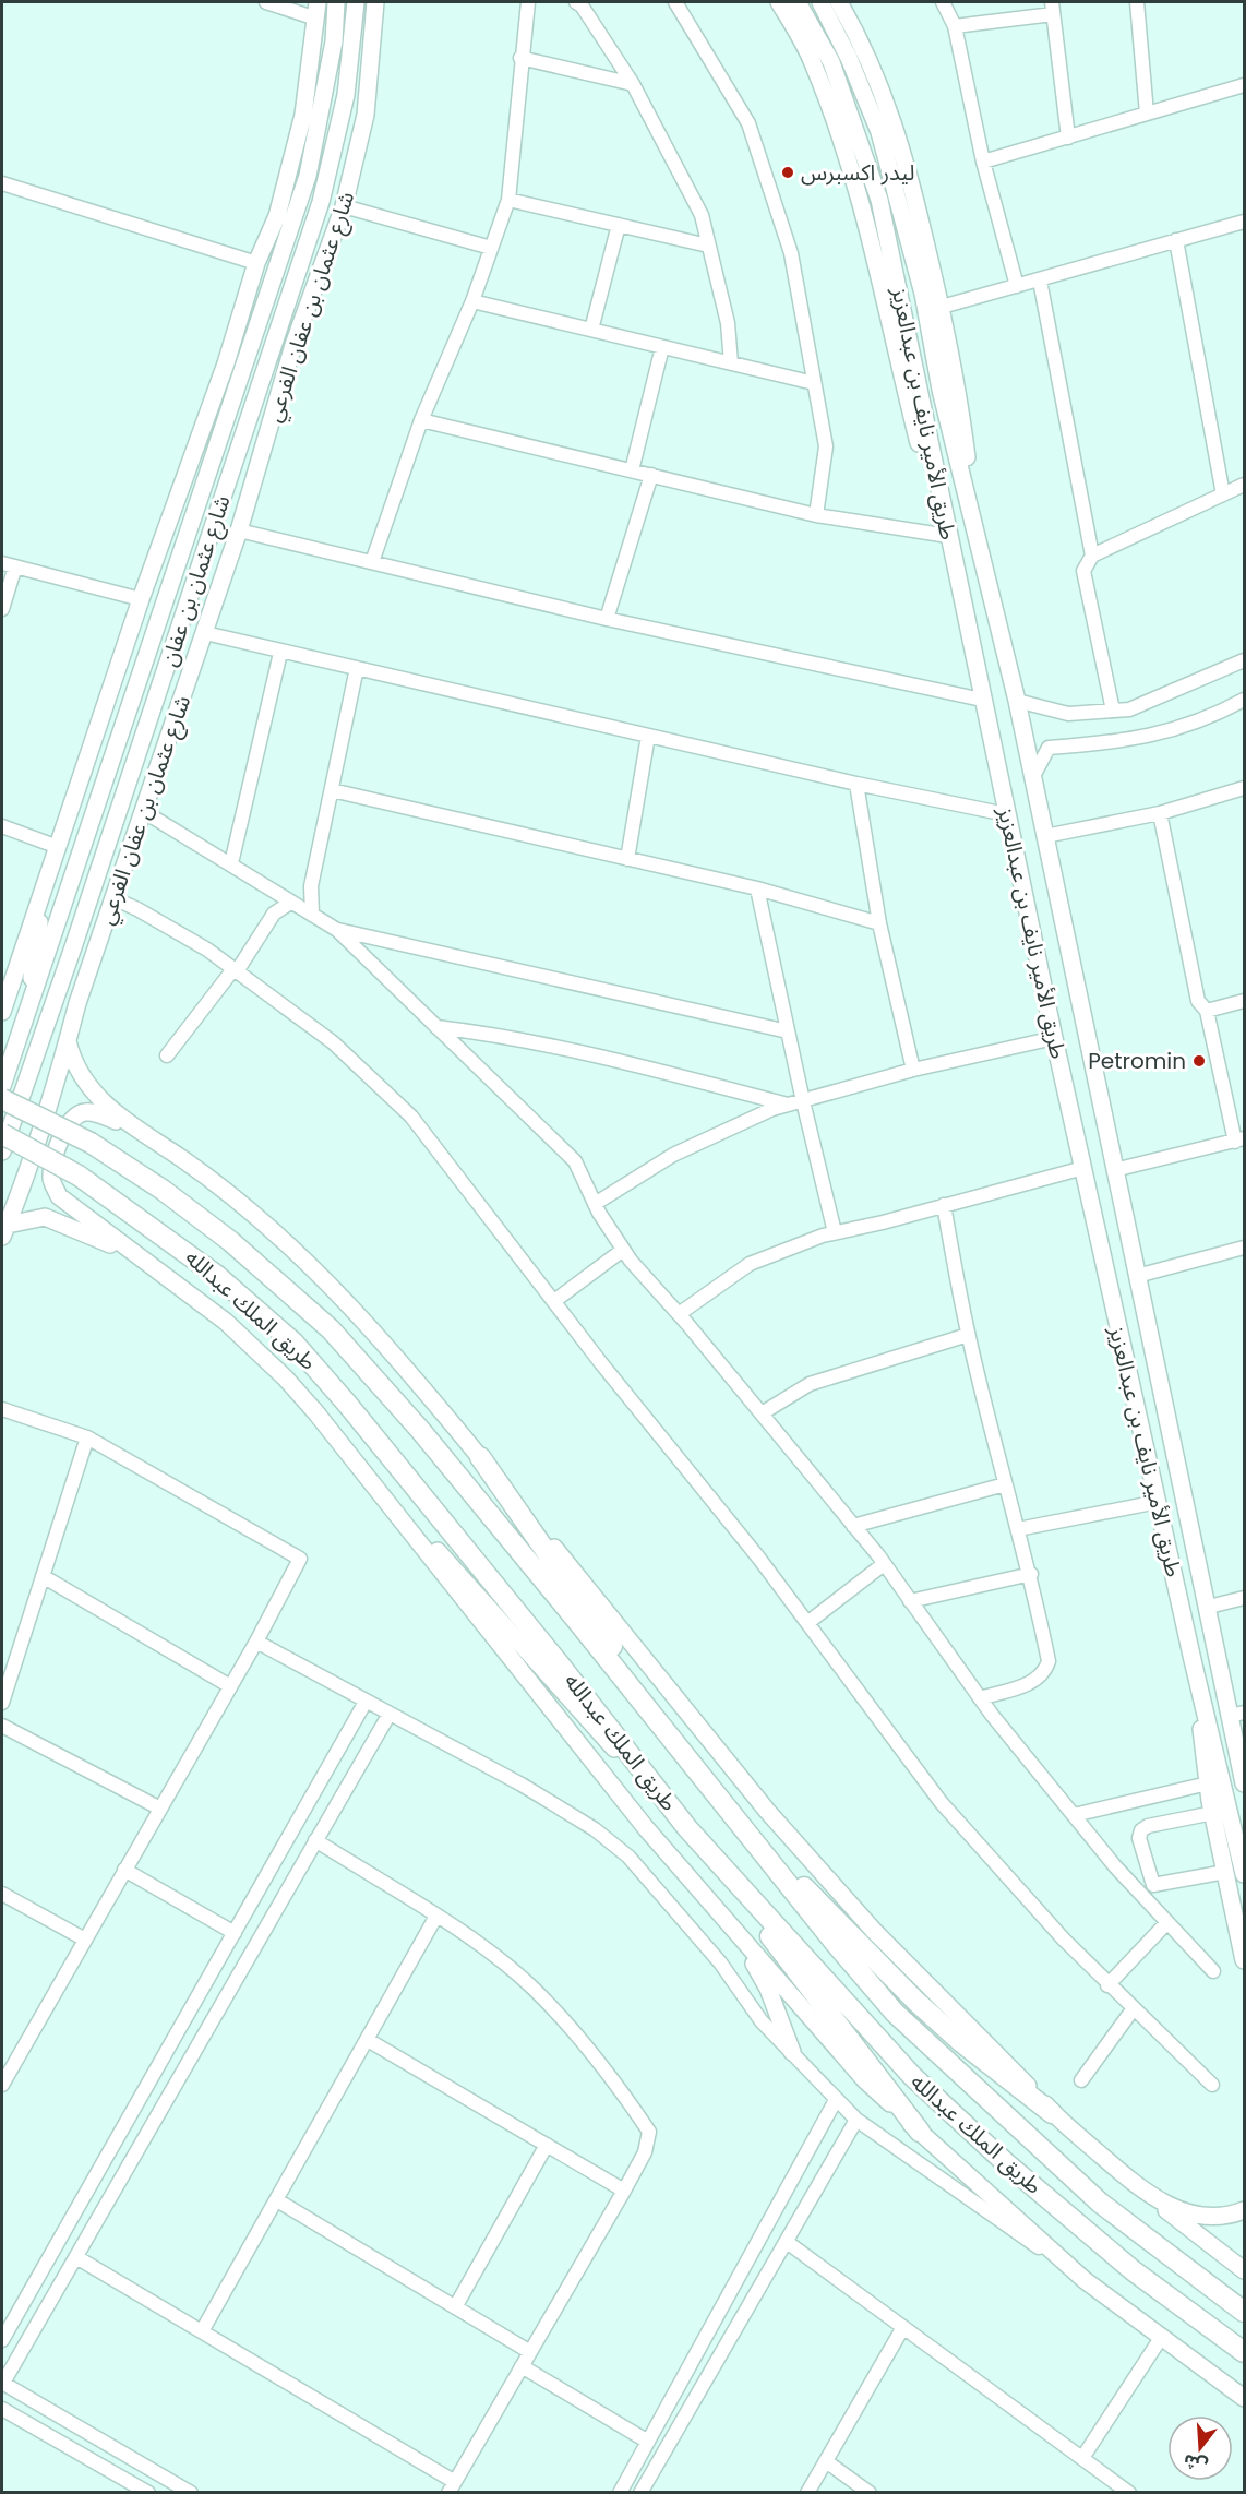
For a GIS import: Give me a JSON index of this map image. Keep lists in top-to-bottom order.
{
  "streets": {
    "highway": ["طريق الملك عبدالله"],
    "main road": ["شارع عثمان بن عفان الفرعي", "طريق الأمير نايف بن عبدالعزيز", "شارع عثمان بن عفان"]
  },
  "places": ["ليدر اكسبرس", "Petromin"],
  "north": "bottom"
}
